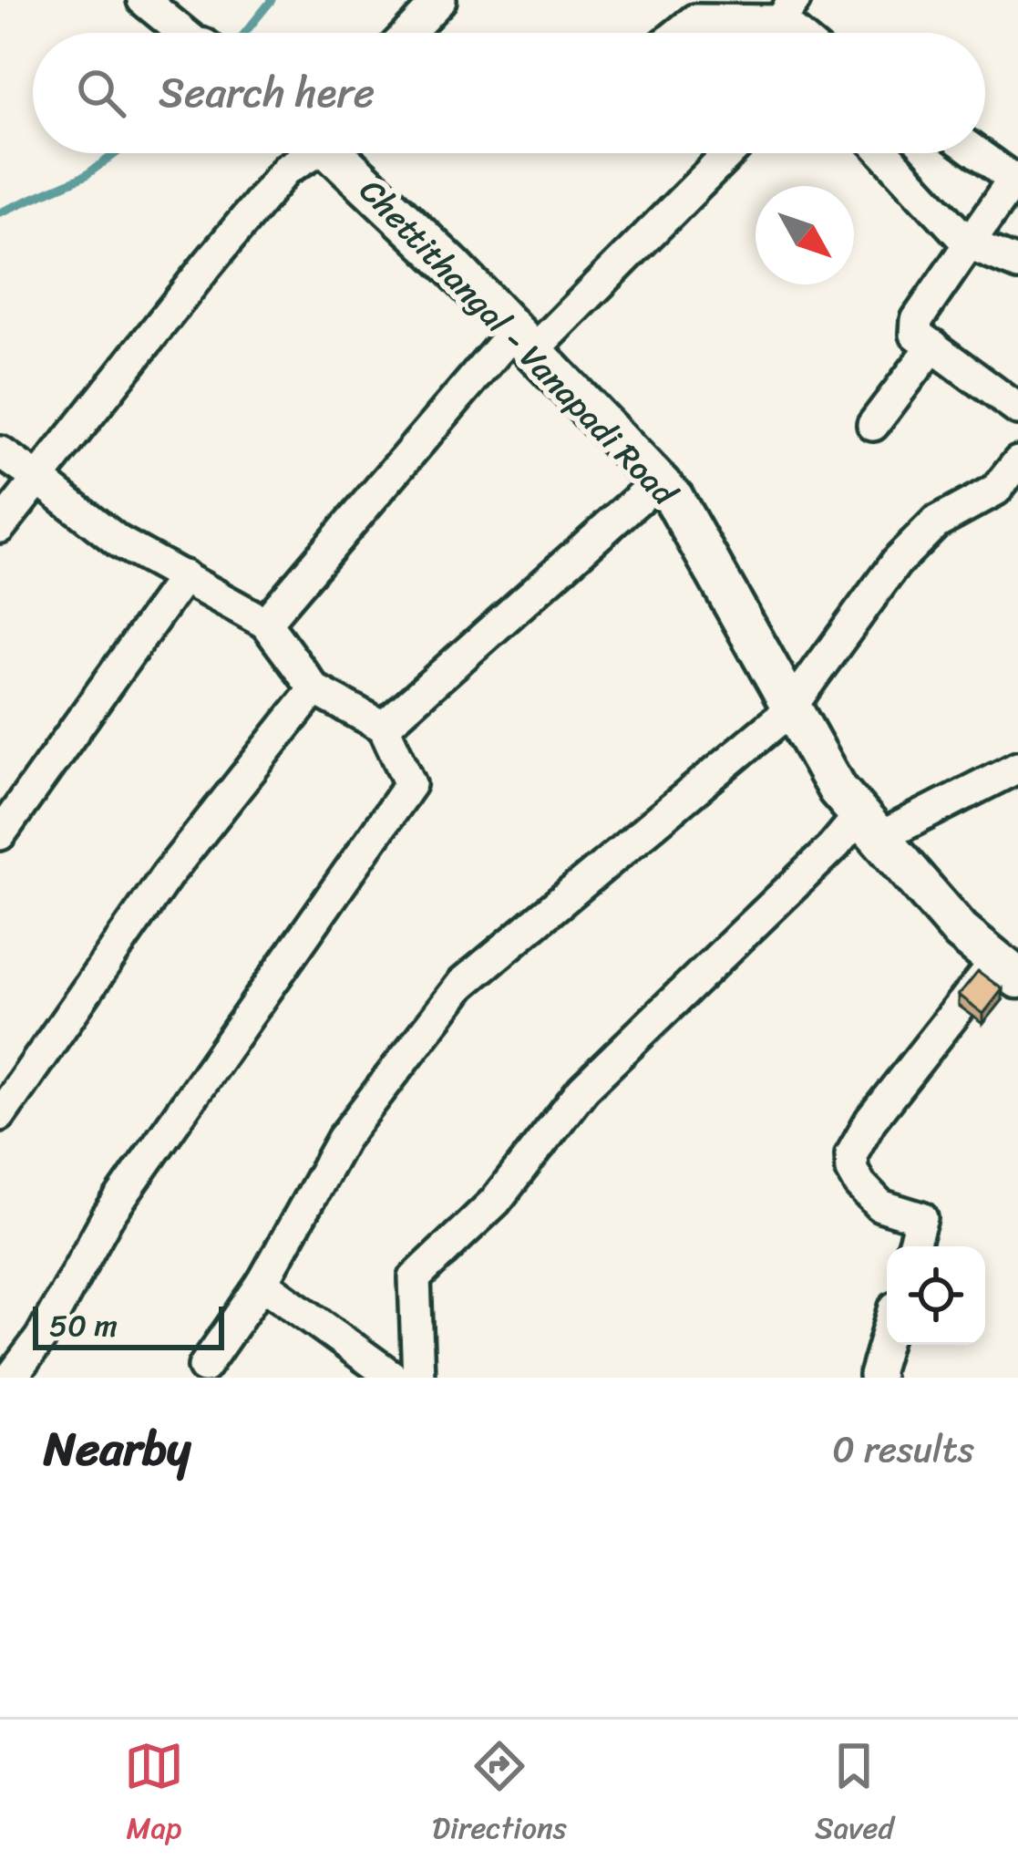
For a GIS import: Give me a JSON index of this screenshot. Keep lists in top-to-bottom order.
{
  "streets": {
    "street": ["Chettithangal - Vanapadi Road"]
  },
  "scale_bar": "50 m",
  "north": "bottom right",
  "page": {
    "search": "Search here",
    "scale": "50 m",
    "heading": ["Nearby", "0 results"],
    "nav": ["Map", "Directions", "Saved"]
  }
}
